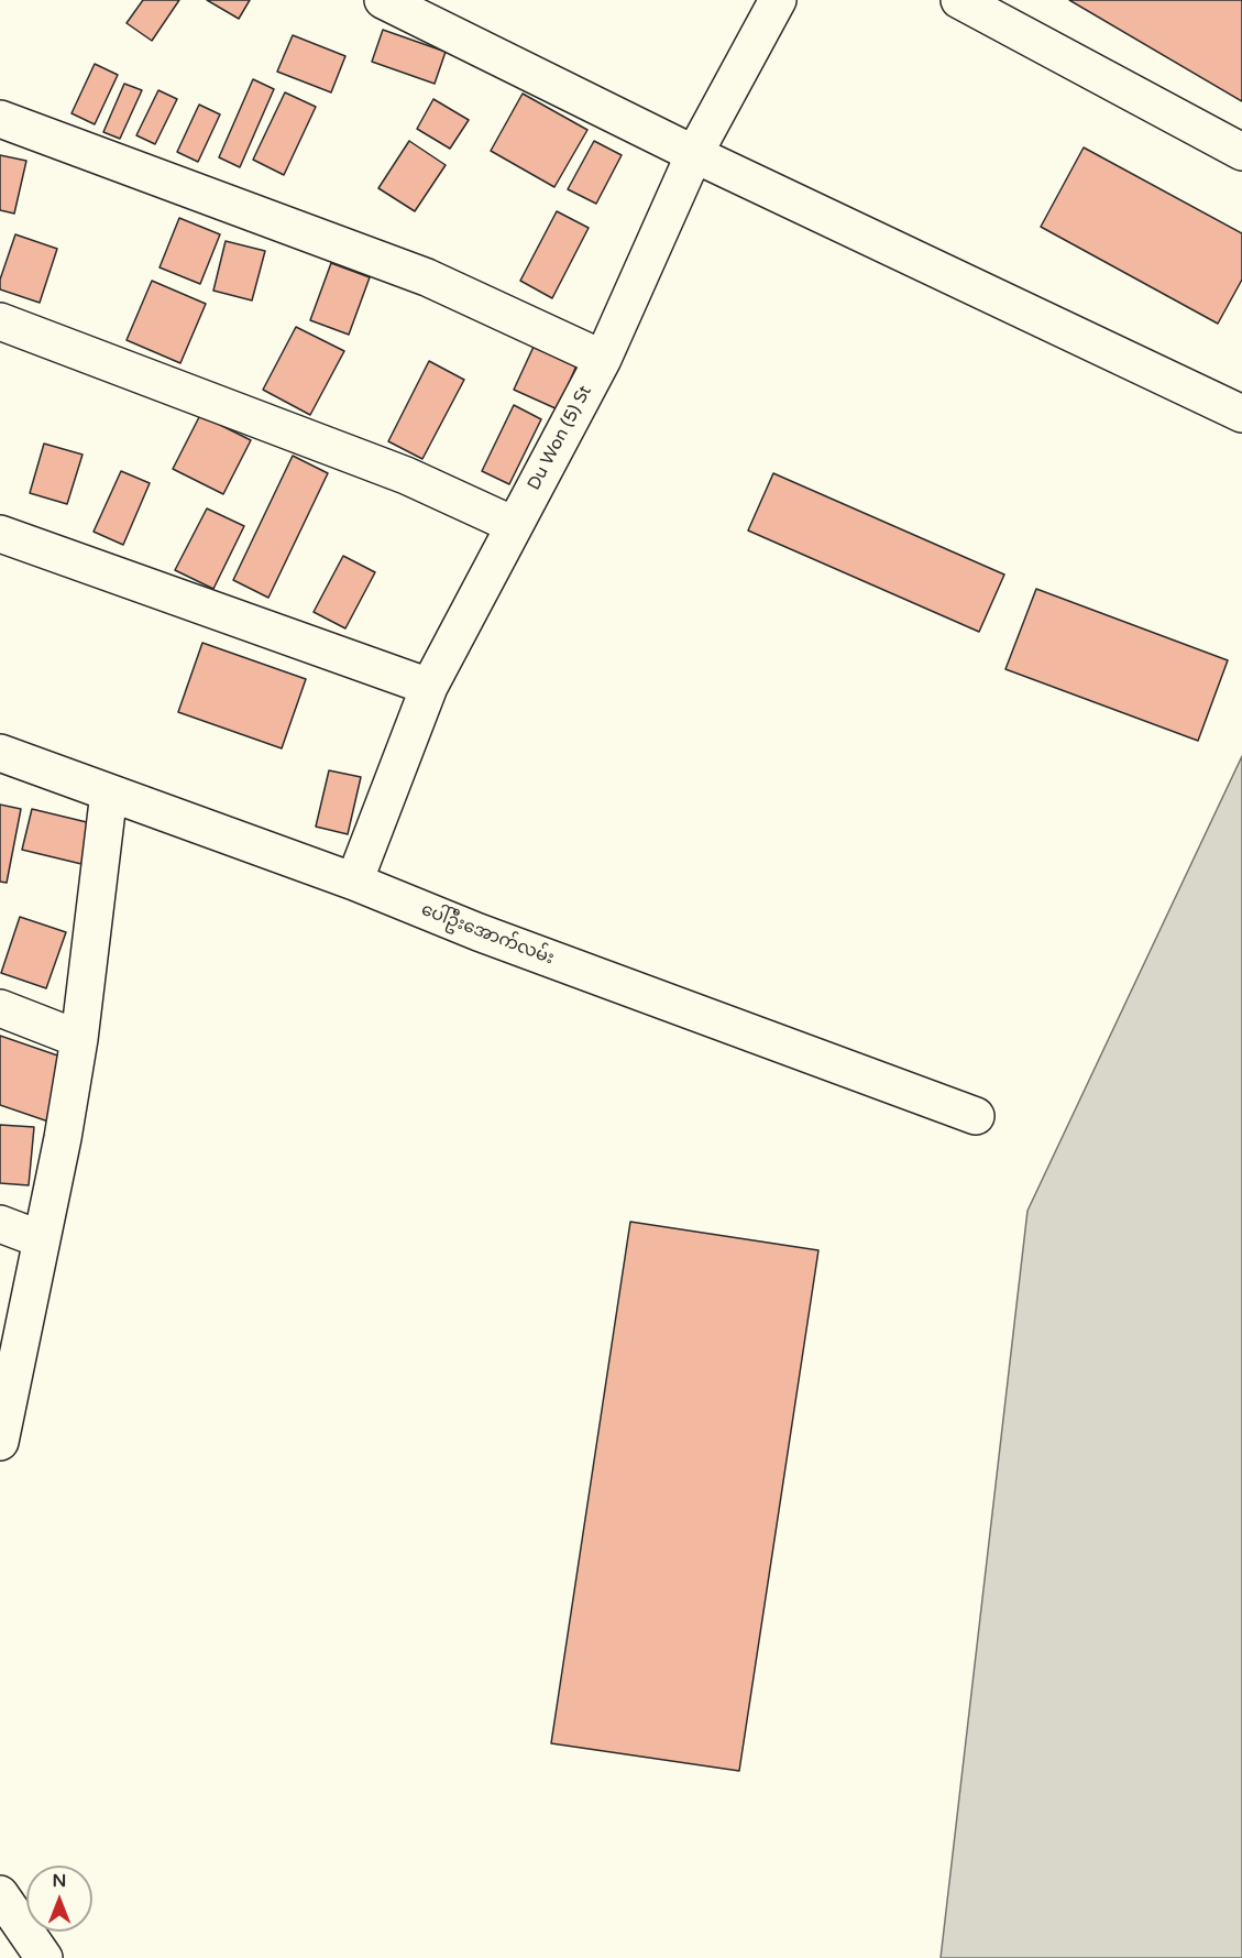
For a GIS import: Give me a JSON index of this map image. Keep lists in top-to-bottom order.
{
  "streets": {
    "street": ["Du Won (5) St", "ပေါ်ဦးအောက်လမ်း"]
  },
  "crossings": [
    ["Du Won (5) St", "ပေါ်ဦးအောက်လမ်း"]
  ],
  "north": "top"
}
